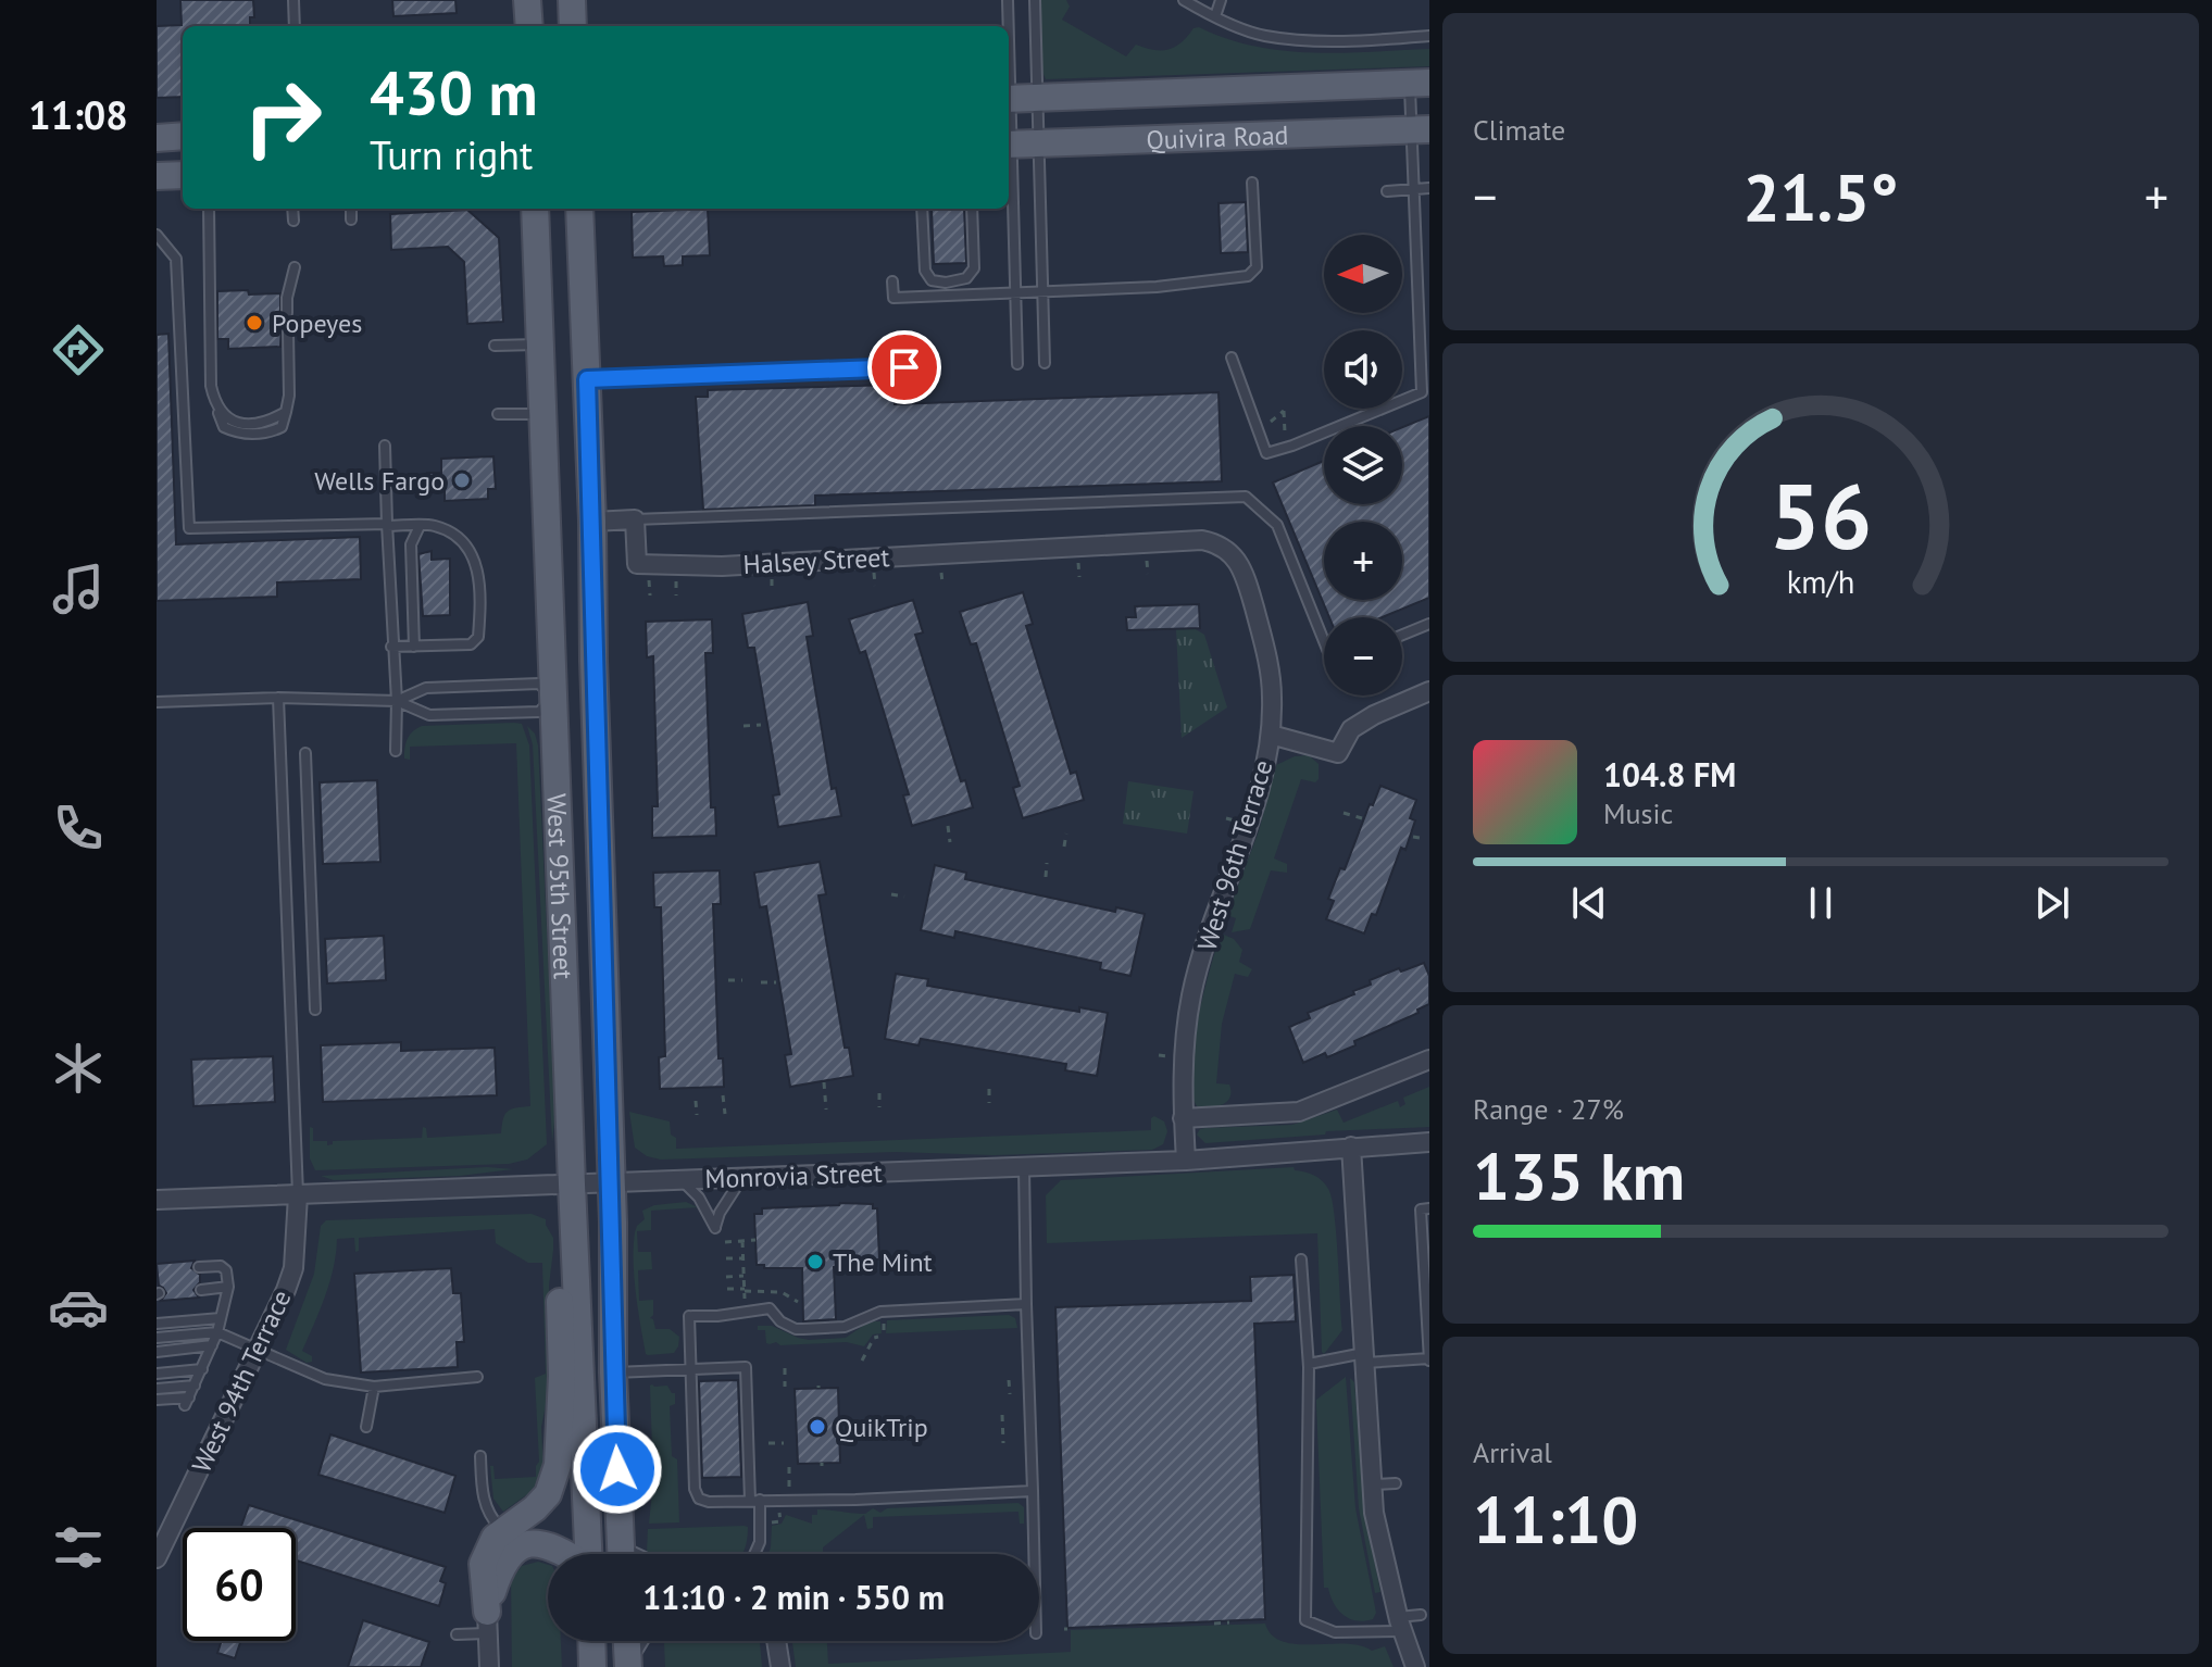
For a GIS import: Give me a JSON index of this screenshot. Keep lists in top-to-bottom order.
{
  "streets": {
    "main road": ["Quivira Road", "West 95th Street"],
    "street": [
      "Halsey Street",
      "West 96th Terrace",
      "Monrovia Street",
      "West 94th Terrace"
    ]
  },
  "crossings": [
    ["Halsey Street", "West 96th Terrace"],
    ["West 96th Terrace", "Monrovia Street"],
    ["West 95th Street", "Monrovia Street"],
    ["Monrovia Street", "West 94th Terrace"]
  ],
  "places": [
    "Popeyes",
    "Wells Fargo",
    "The Mint",
    "QuikTrip"
  ],
  "north": "left",
  "page": {
    "tabs": "11:08",
    "tile": [
      "Climate",
      ["Range · 27%", "135 km"],
      ["Arrival", "11:10"]
    ],
    "turn": ["430 m", "Turn right"],
    "heat": ["−", "21.5°", "+"],
    "map_buttons": ["+", "−"],
    "song": ["104.8 FM", "Music"],
    "limit": "60",
    "trip": "11:10 · 2 min · 550 m",
    "gauge": ["56", "km/h"]
  }
}
